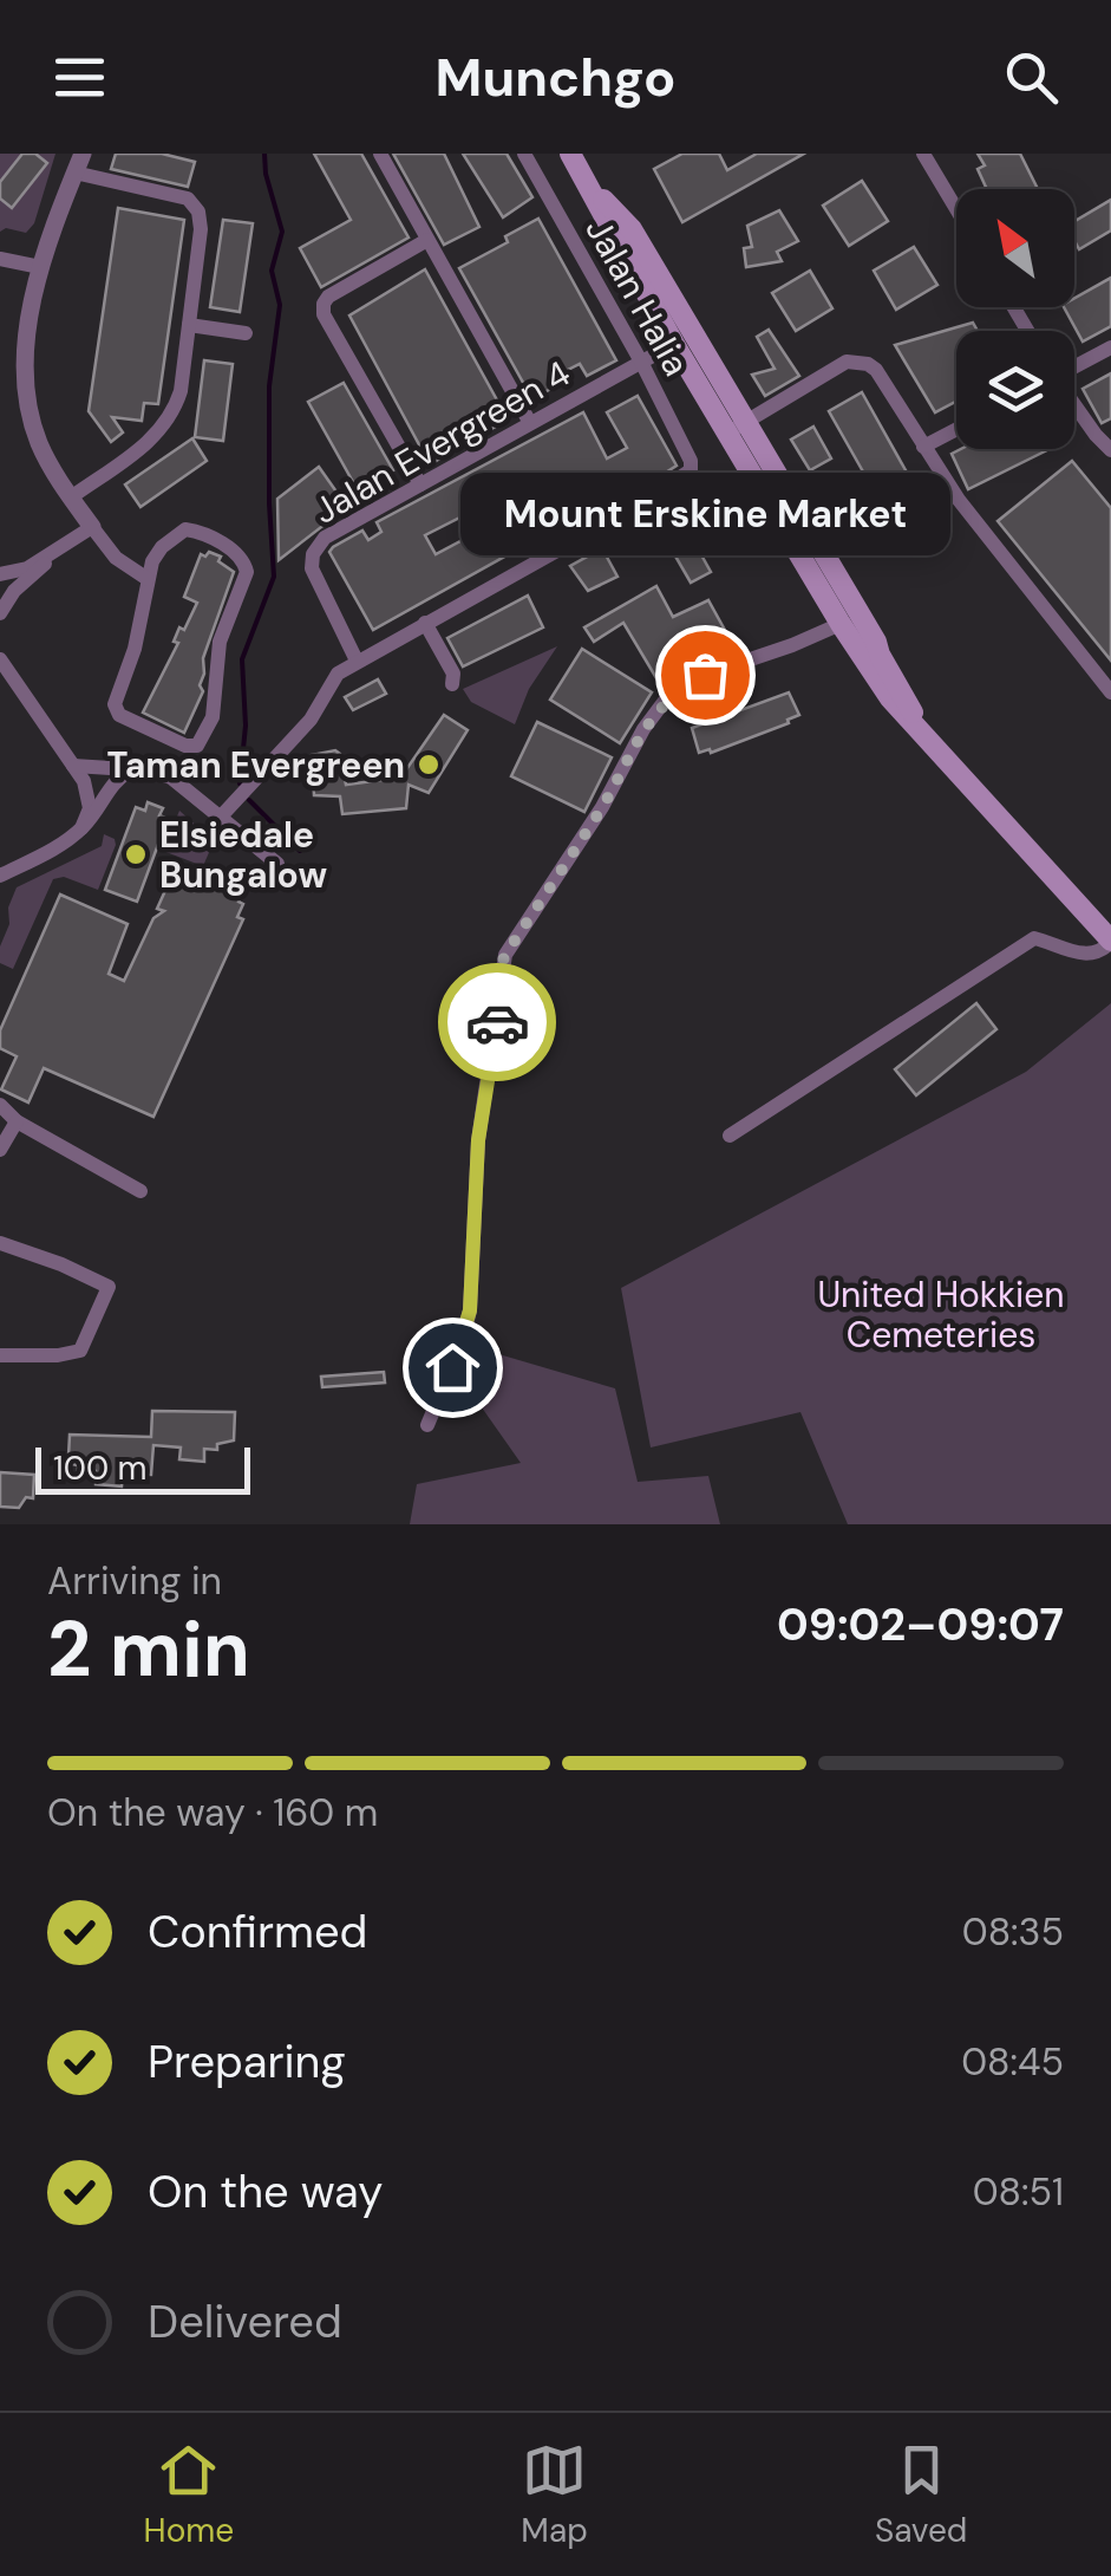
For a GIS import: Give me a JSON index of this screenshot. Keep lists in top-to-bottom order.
{
  "streets": {
    "street": ["Jalan Halia", "Jalan Evergreen 4"]
  },
  "crossings": [
    ["Jalan Halia", "Jalan Evergreen 4"]
  ],
  "parks": ["United Hokkien Cemeteries"],
  "places": ["Mount Erskine Market", "Taman Evergreen", "Elsiedale Bungalow"],
  "scale_bar": "100 m",
  "north": "top left",
  "page": {
    "header": "Munchgo",
    "bubble": "Mount Erskine Market",
    "scale": "100 m",
    "heading": ["2 min", "Arriving in", "09:02–09:07"],
    "bar": "On the way · 160 m",
    "list": [
      ["Confirmed", "08:35"],
      ["Preparing", "08:45"],
      ["On the way", "08:51"],
      "Delivered"
    ],
    "tabs": ["Home", "Map", "Saved"]
  }
}
